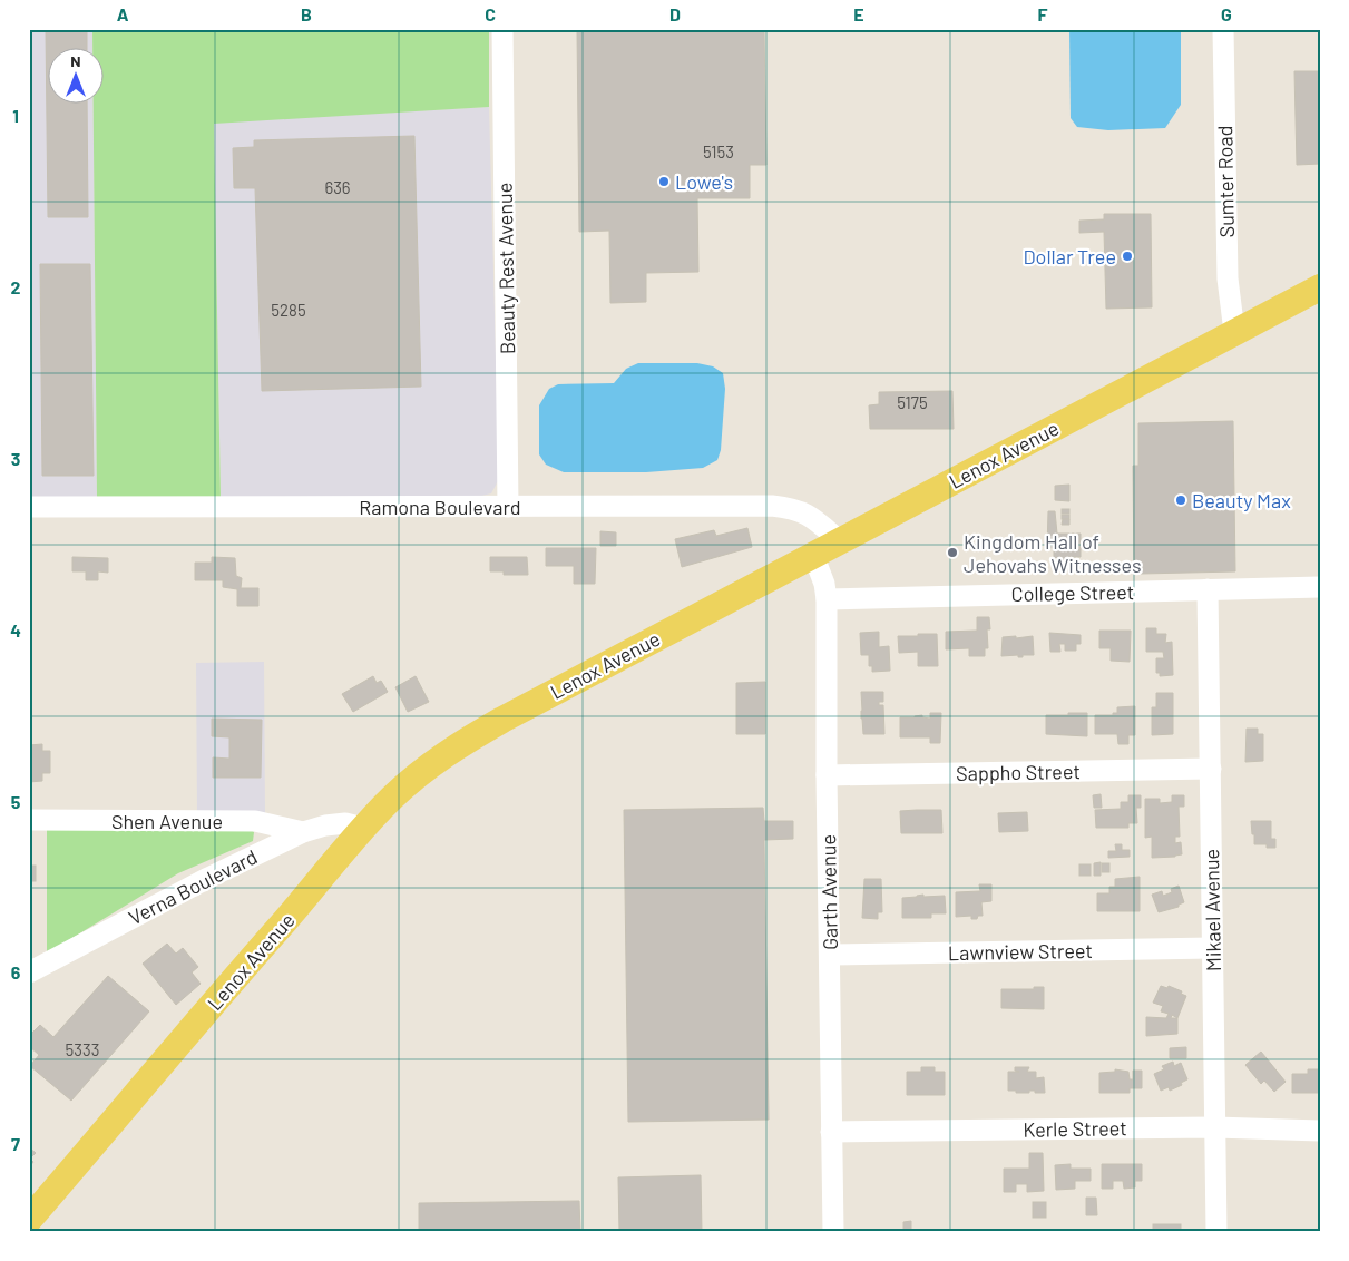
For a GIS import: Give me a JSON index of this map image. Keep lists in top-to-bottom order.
{
  "streets": {
    "main road": ["Lenox Avenue"],
    "street": [
      "Sumter Road",
      "Beauty Rest Avenue",
      "Ramona Boulevard",
      "College Street",
      "Sappho Street",
      "Shen Avenue",
      "Verna Boulevard",
      "Garth Avenue",
      "Mikael Avenue",
      "Lawnview Street",
      "Kerle Street"
    ]
  },
  "crossings": [
    ["Sumter Road", "Lenox Avenue"],
    ["Beauty Rest Avenue", "Ramona Boulevard"],
    ["Lenox Avenue", "Ramona Boulevard"],
    ["Lenox Avenue", "Verna Boulevard"],
    ["Lenox Avenue", "Garth Avenue"],
    ["College Street", "Garth Avenue"],
    ["College Street", "Mikael Avenue"],
    ["Sappho Street", "Garth Avenue"],
    ["Sappho Street", "Mikael Avenue"],
    ["Shen Avenue", "Verna Boulevard"],
    ["Garth Avenue", "Lawnview Street"],
    ["Garth Avenue", "Kerle Street"],
    ["Mikael Avenue", "Lawnview Street"],
    ["Mikael Avenue", "Kerle Street"]
  ],
  "places": [
    "Lowe's",
    "Dollar Tree",
    "Beauty Max",
    "Kingdom Hall of Jehovahs Witnesses"
  ],
  "house_numbers": [
    "5153",
    "636",
    "5285",
    "5175",
    "5333"
  ],
  "north": "top",
  "grid": {
    "columns": [
      "A",
      "B",
      "C",
      "D",
      "E",
      "F",
      "G"
    ],
    "rows": [
      "1",
      "2",
      "3",
      "4",
      "5",
      "6",
      "7"
    ]
  }
}
